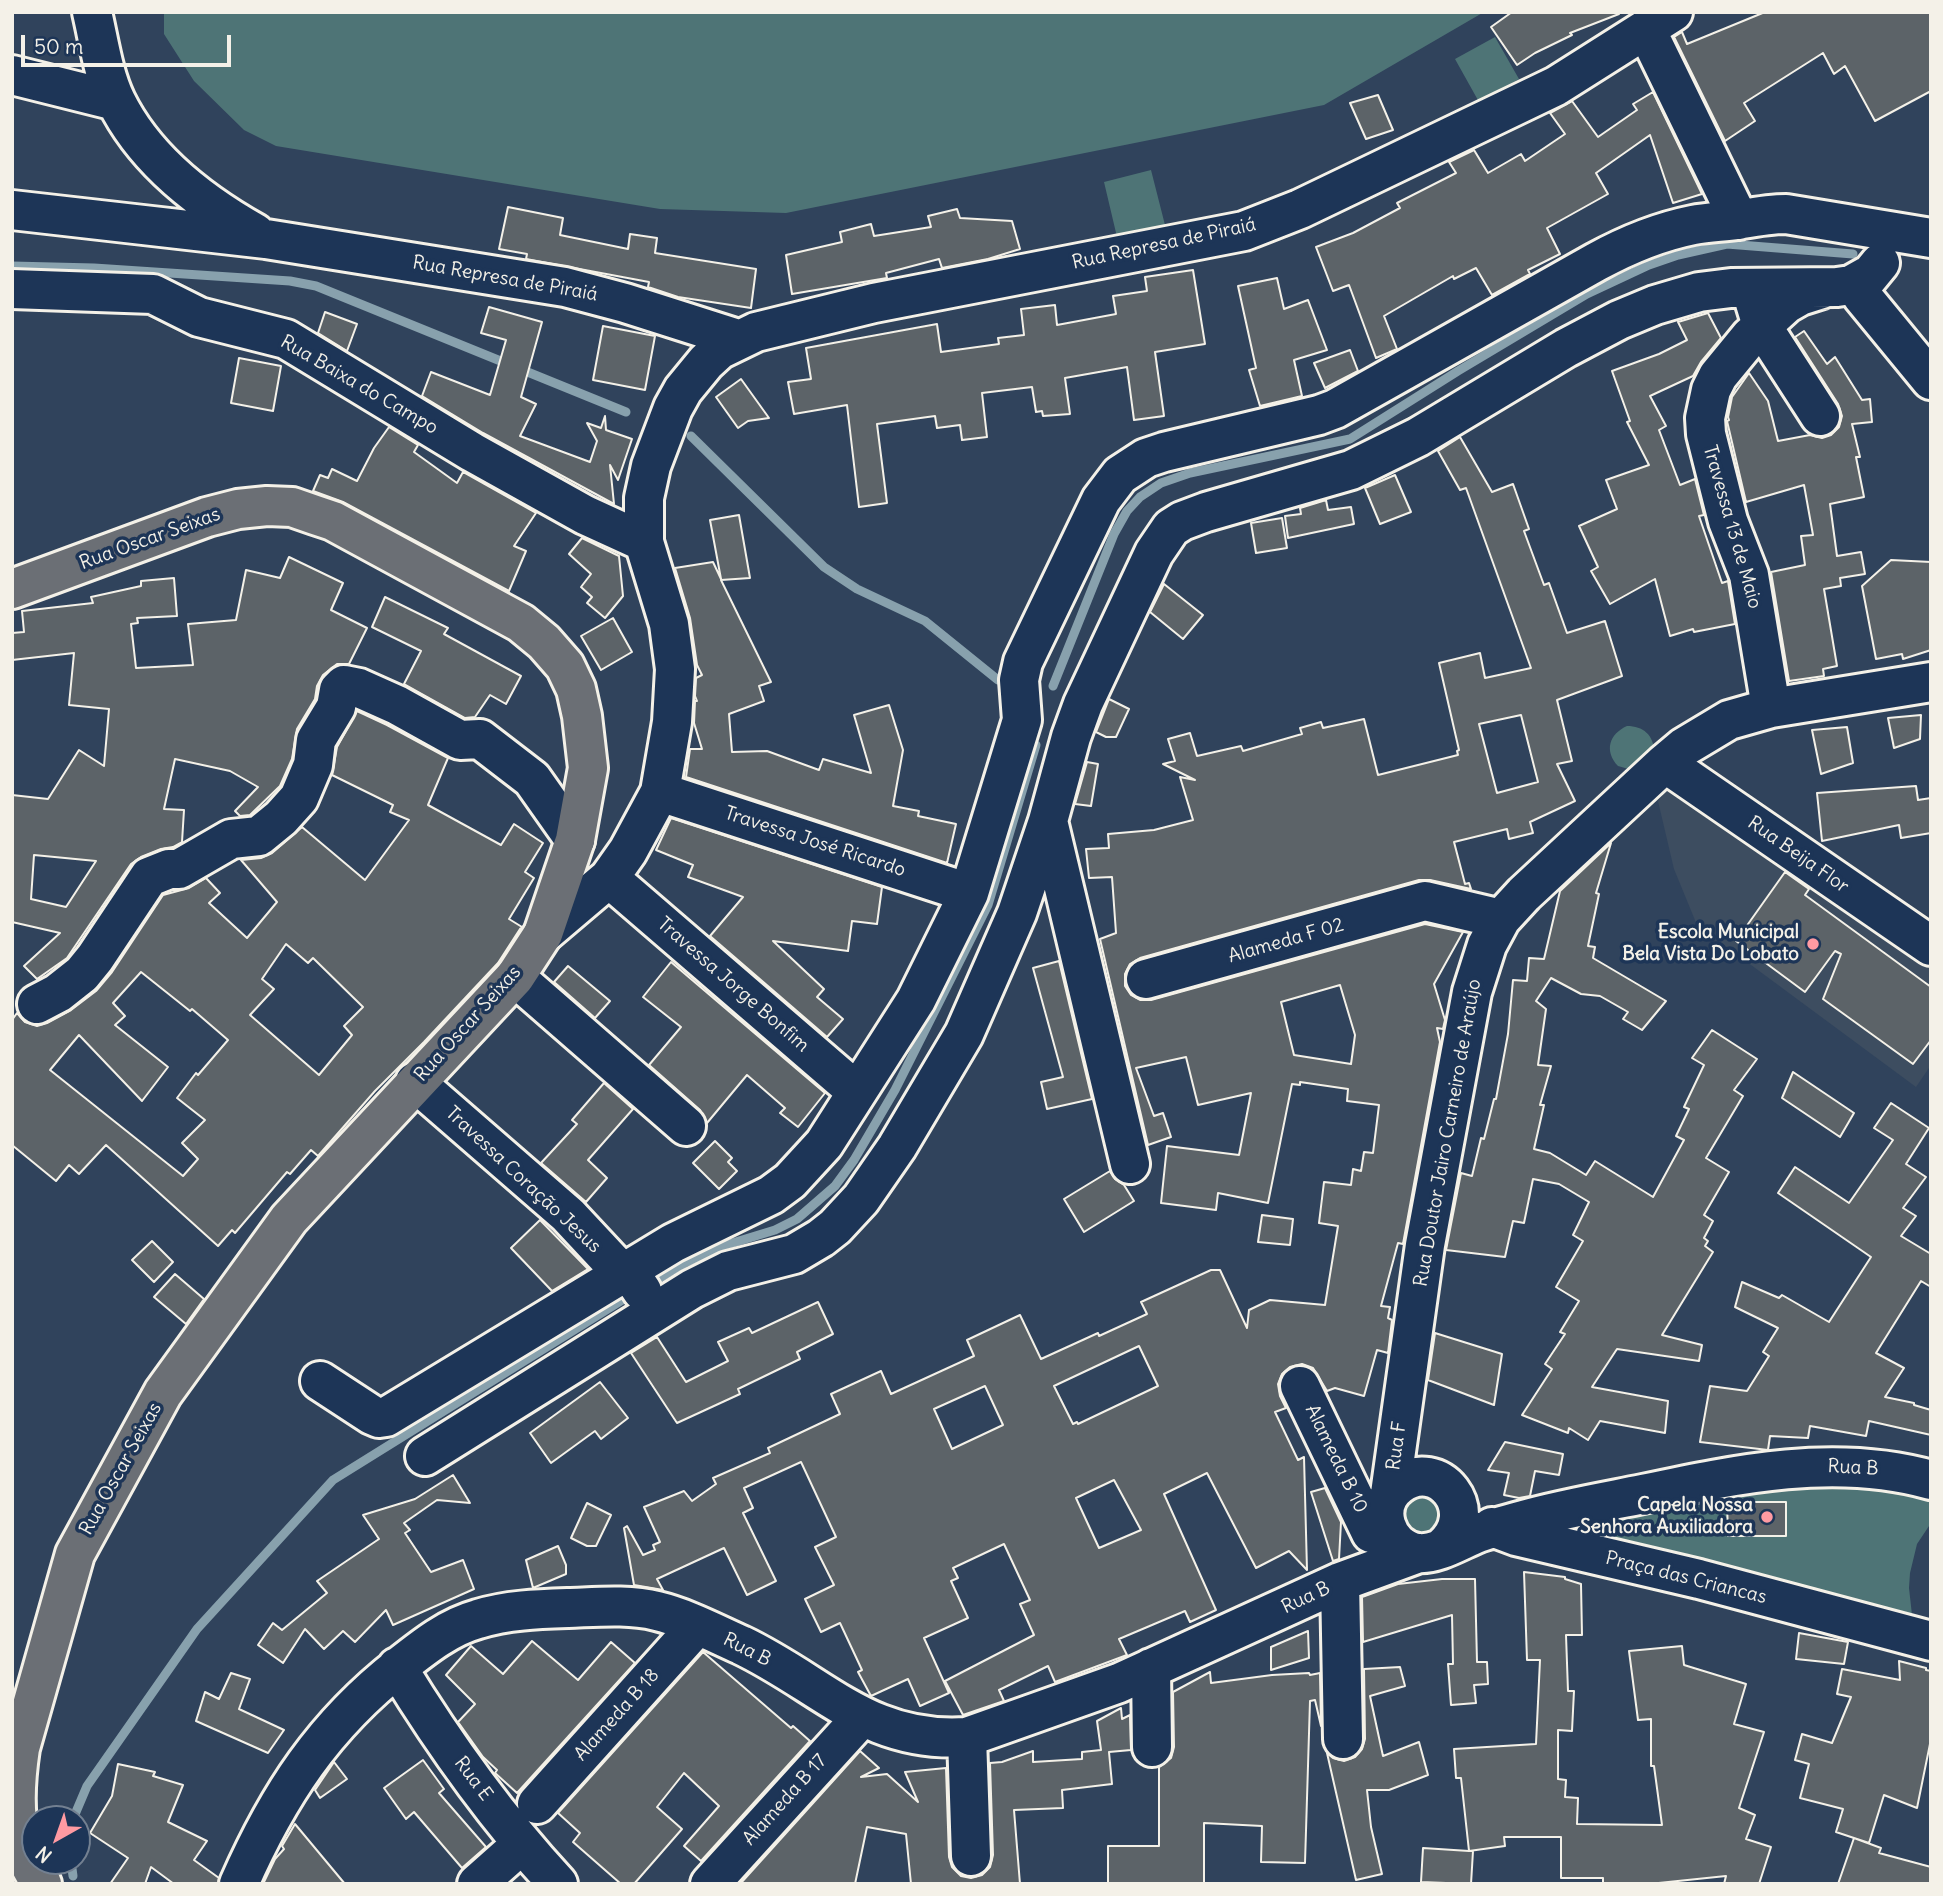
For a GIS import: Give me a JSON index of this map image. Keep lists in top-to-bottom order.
{
  "streets": {
    "main road": ["Rua Oscar Seixas"],
    "street": [
      "Rua Represa de Piraiá",
      "Rua Baixa do Campo",
      "Travessa 13 de Maio",
      "Travessa José Ricardo",
      "Rua Beija Flor",
      "Alameda F 02",
      "Travessa Jorge Bonfim",
      "Rua Doutor Jairo Carneiro de Araújo",
      "Travessa Coração Jesus",
      "Rua F",
      "Alameda B 10",
      "Rua B",
      "Praça das Criancas",
      "Alameda B 18",
      "Rua E",
      "Alameda B 17"
    ]
  },
  "crossings": [
    ["Rua Represa de Piraiá", "Rua Baixa do Campo"],
    ["Rua Represa de Piraiá", "Rua Oscar Seixas"],
    ["Rua Represa de Piraiá", "Travessa José Ricardo"],
    ["Rua Represa de Piraiá", "Travessa Jorge Bonfim"],
    ["Travessa 13 de Maio", "Rua Doutor Jairo Carneiro de Araújo"],
    ["Rua Oscar Seixas", "Travessa Coração Jesus"],
    ["Rua Beija Flor", "Rua Doutor Jairo Carneiro de Araújo"],
    ["Alameda F 02", "Rua Doutor Jairo Carneiro de Araújo"],
    ["Rua Doutor Jairo Carneiro de Araújo", "Rua F"],
    ["Rua F", "Alameda B 10"],
    ["Rua F", "Rua B"],
    ["Alameda B 10", "Rua B"],
    ["Rua B", "Praça das Criancas"],
    ["Rua B", "Alameda B 18"],
    ["Rua B", "Rua E"],
    ["Rua B", "Alameda B 17"]
  ],
  "places": ["Escola Municipal Bela Vista Do Lobato", "Capela Nossa Senhora Auxiliadora"],
  "scale_bar": "50 m",
  "north": "bottom left"
}
